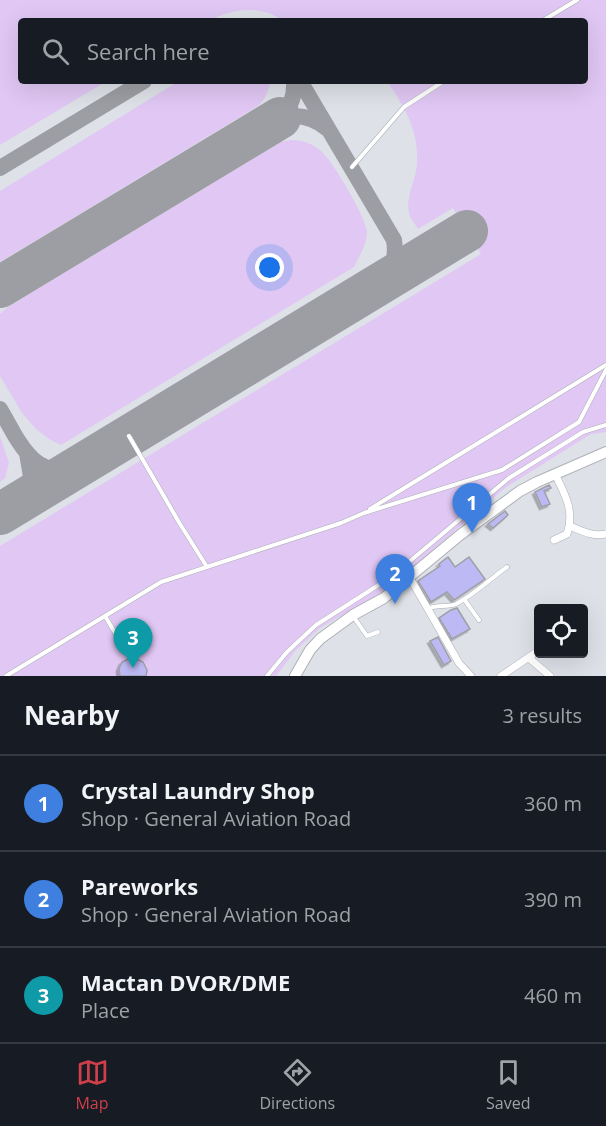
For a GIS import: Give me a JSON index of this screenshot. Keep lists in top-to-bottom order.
{
  "page": {
    "search": "Search here",
    "pins": ["1", "2", "3"],
    "heading": ["Nearby", "3 results"],
    "list": [
      {
        "mark": "1",
        "name": "Crystal Laundry Shop",
        "note": "Shop · General Aviation Road",
        "value": "360 m"
      },
      {
        "mark": "2",
        "name": "Pareworks",
        "note": "Shop · General Aviation Road",
        "value": "390 m"
      },
      {
        "mark": "3",
        "name": "Mactan DVOR/DME",
        "note": "Place",
        "value": "460 m"
      }
    ],
    "nav": ["Map", "Directions", "Saved"]
  }
}
